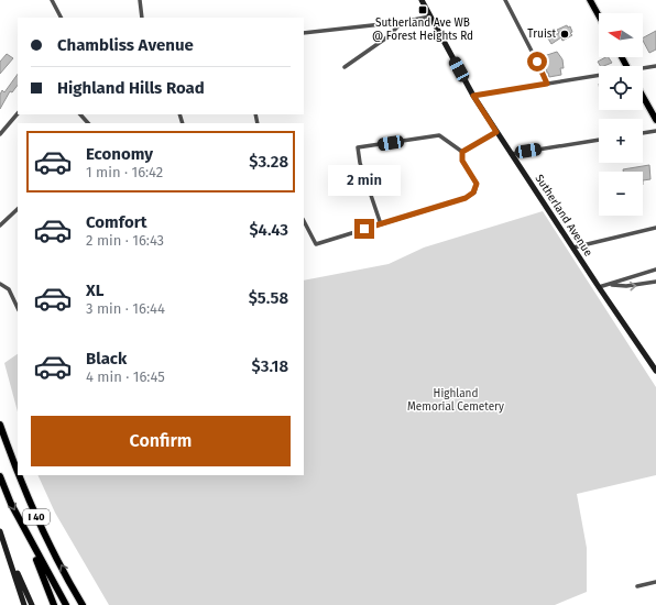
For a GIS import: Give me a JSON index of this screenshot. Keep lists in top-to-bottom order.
{
  "streets": {
    "highway": ["I 40"],
    "street": ["Sutherland Avenue"]
  },
  "parks": ["Highland Memorial Cemetery"],
  "places": {
    "transit": ["Sutherland Ave WB @ Forest Heights Rd"],
    "other": ["Truist"]
  },
  "north": "left",
  "page": {
    "map_buttons": ["+", "−"],
    "banner": ["Chambliss Avenue", "Highland Hills Road"],
    "list": [
      {
        "name": "Economy",
        "note": "1 min · 16:42",
        "value": "$3.28"
      },
      {
        "name": "Comfort",
        "note": "2 min · 16:43",
        "value": "$4.43"
      },
      {
        "name": "XL",
        "note": "3 min · 16:44",
        "value": "$5.58"
      },
      {
        "name": "Black",
        "note": "4 min · 16:45",
        "value": "$3.18"
      }
    ],
    "bubble": "2 min",
    "buttons": "Confirm"
  }
}
